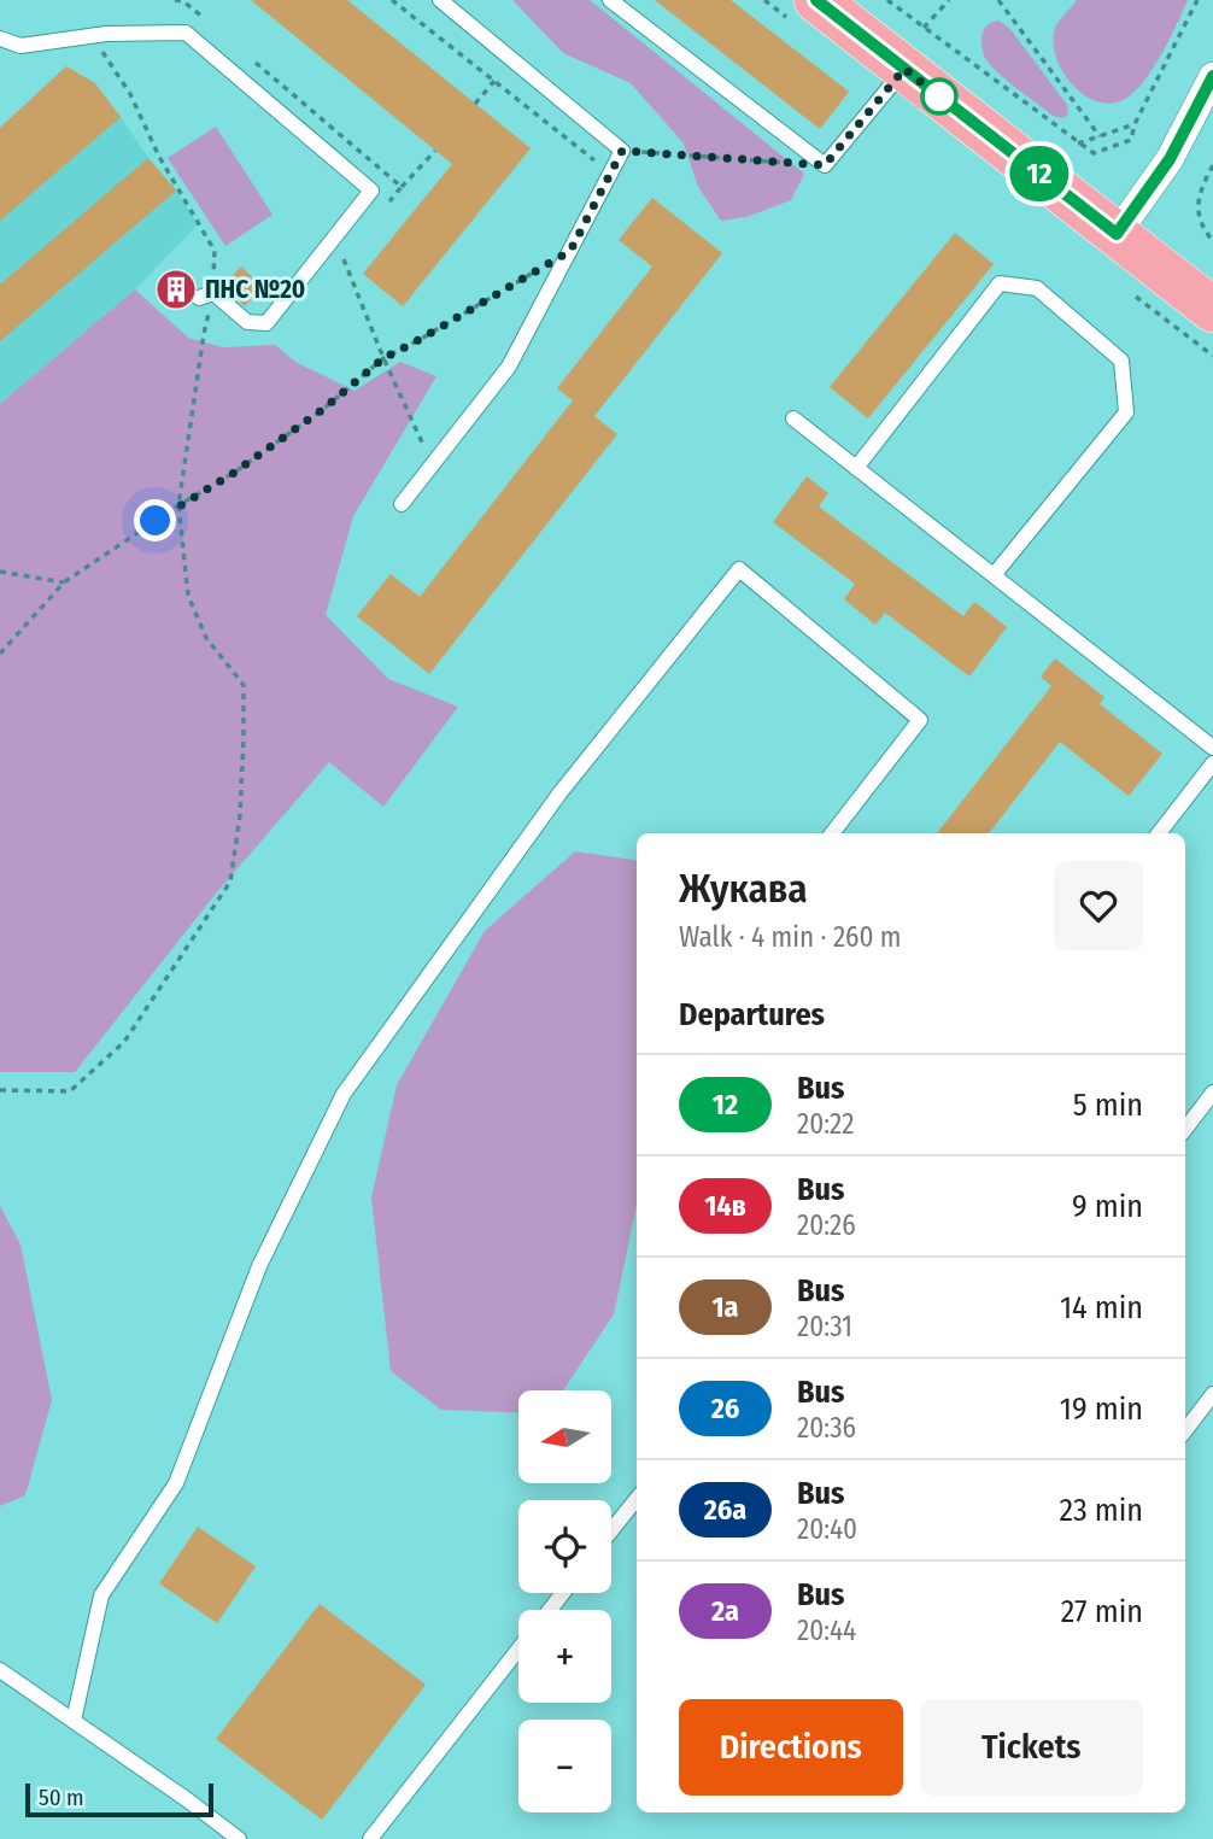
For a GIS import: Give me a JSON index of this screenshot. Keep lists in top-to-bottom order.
{
  "places": {
    "building": ["ПНС №20"]
  },
  "lines": ["bus line 12"],
  "scale_bar": "50 m",
  "north": "left",
  "page": {
    "on_map": "12",
    "heading": [
      ["Жукава", "Walk · 4 min · 260 m"],
      "Departures"
    ],
    "list": [
      {
        "mark": "12",
        "name": "Bus",
        "note": "20:22",
        "value": "5 min"
      },
      {
        "mark": "14в",
        "name": "Bus",
        "note": "20:26",
        "value": "9 min"
      },
      {
        "mark": "1а",
        "name": "Bus",
        "note": "20:31",
        "value": "14 min"
      },
      {
        "mark": "26",
        "name": "Bus",
        "note": "20:36",
        "value": "19 min"
      },
      {
        "mark": "26а",
        "name": "Bus",
        "note": "20:40",
        "value": "23 min"
      },
      {
        "mark": "2а",
        "name": "Bus",
        "note": "20:44",
        "value": "27 min"
      }
    ],
    "map_buttons": ["+", "−"],
    "buttons": ["Directions", "Tickets"],
    "scale": "50 m"
  }
}
